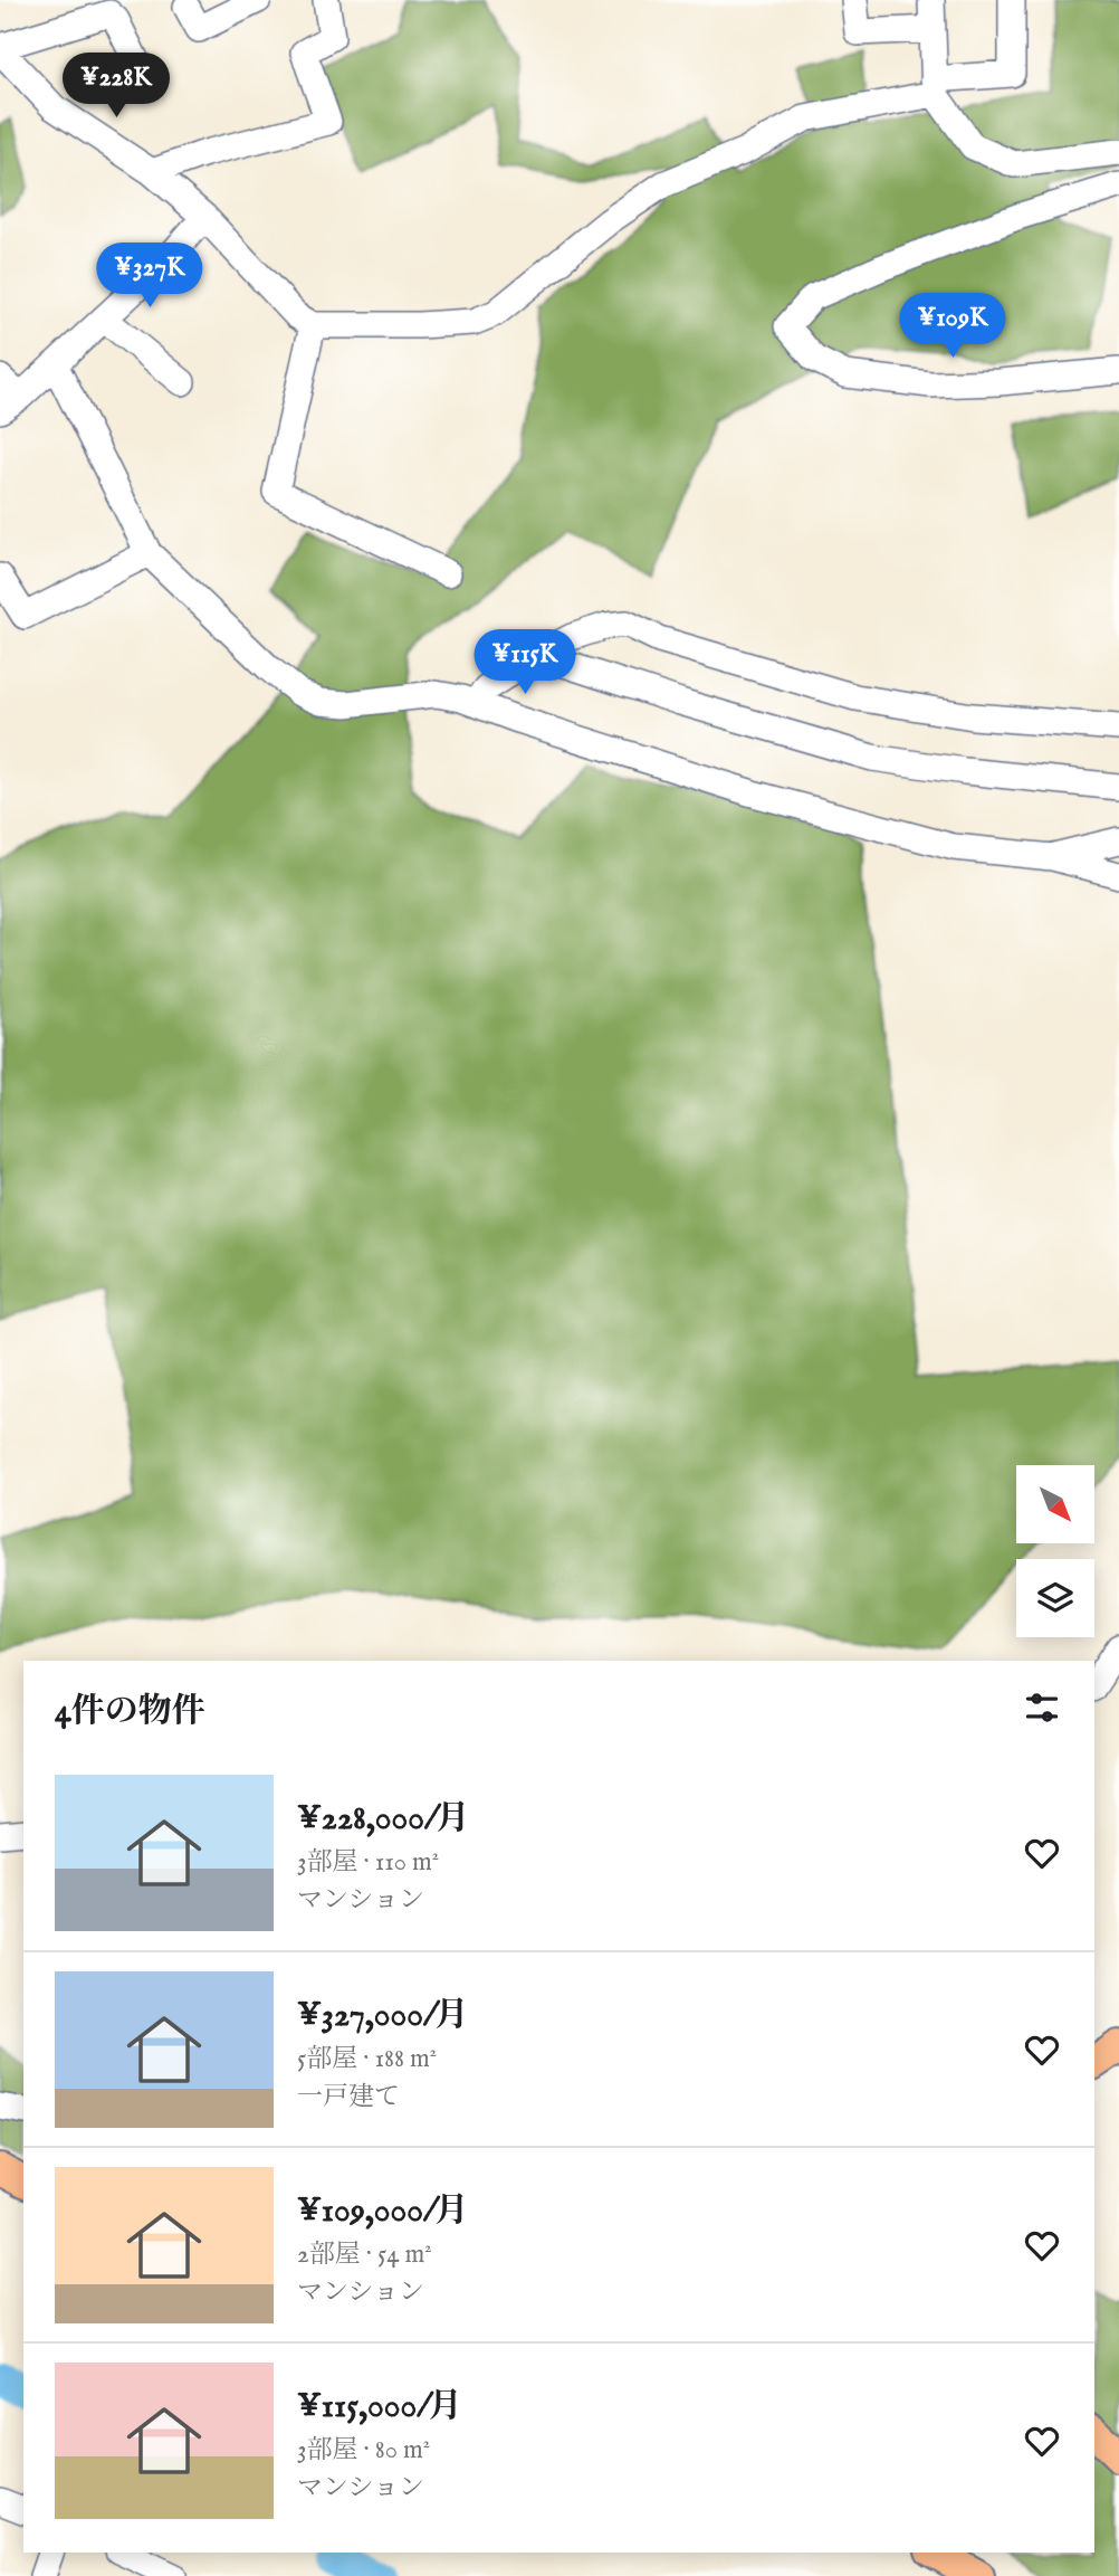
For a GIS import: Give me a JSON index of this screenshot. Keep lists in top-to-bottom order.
{
  "north": "bottom right",
  "page": {
    "price": [
      "¥228K",
      "¥327K",
      "¥109K",
      "¥115K"
    ],
    "heading": "4件の物件",
    "list": [
      {
        "name": "¥228,000/月",
        "note": "3部屋 · 110 m² · マンション"
      },
      {
        "name": "¥327,000/月",
        "note": "5部屋 · 188 m² · 一戸建て"
      },
      {
        "name": "¥109,000/月",
        "note": "2部屋 · 54 m² · マンション"
      },
      {
        "name": "¥115,000/月",
        "note": "3部屋 · 80 m² · マンション"
      }
    ]
  }
}
